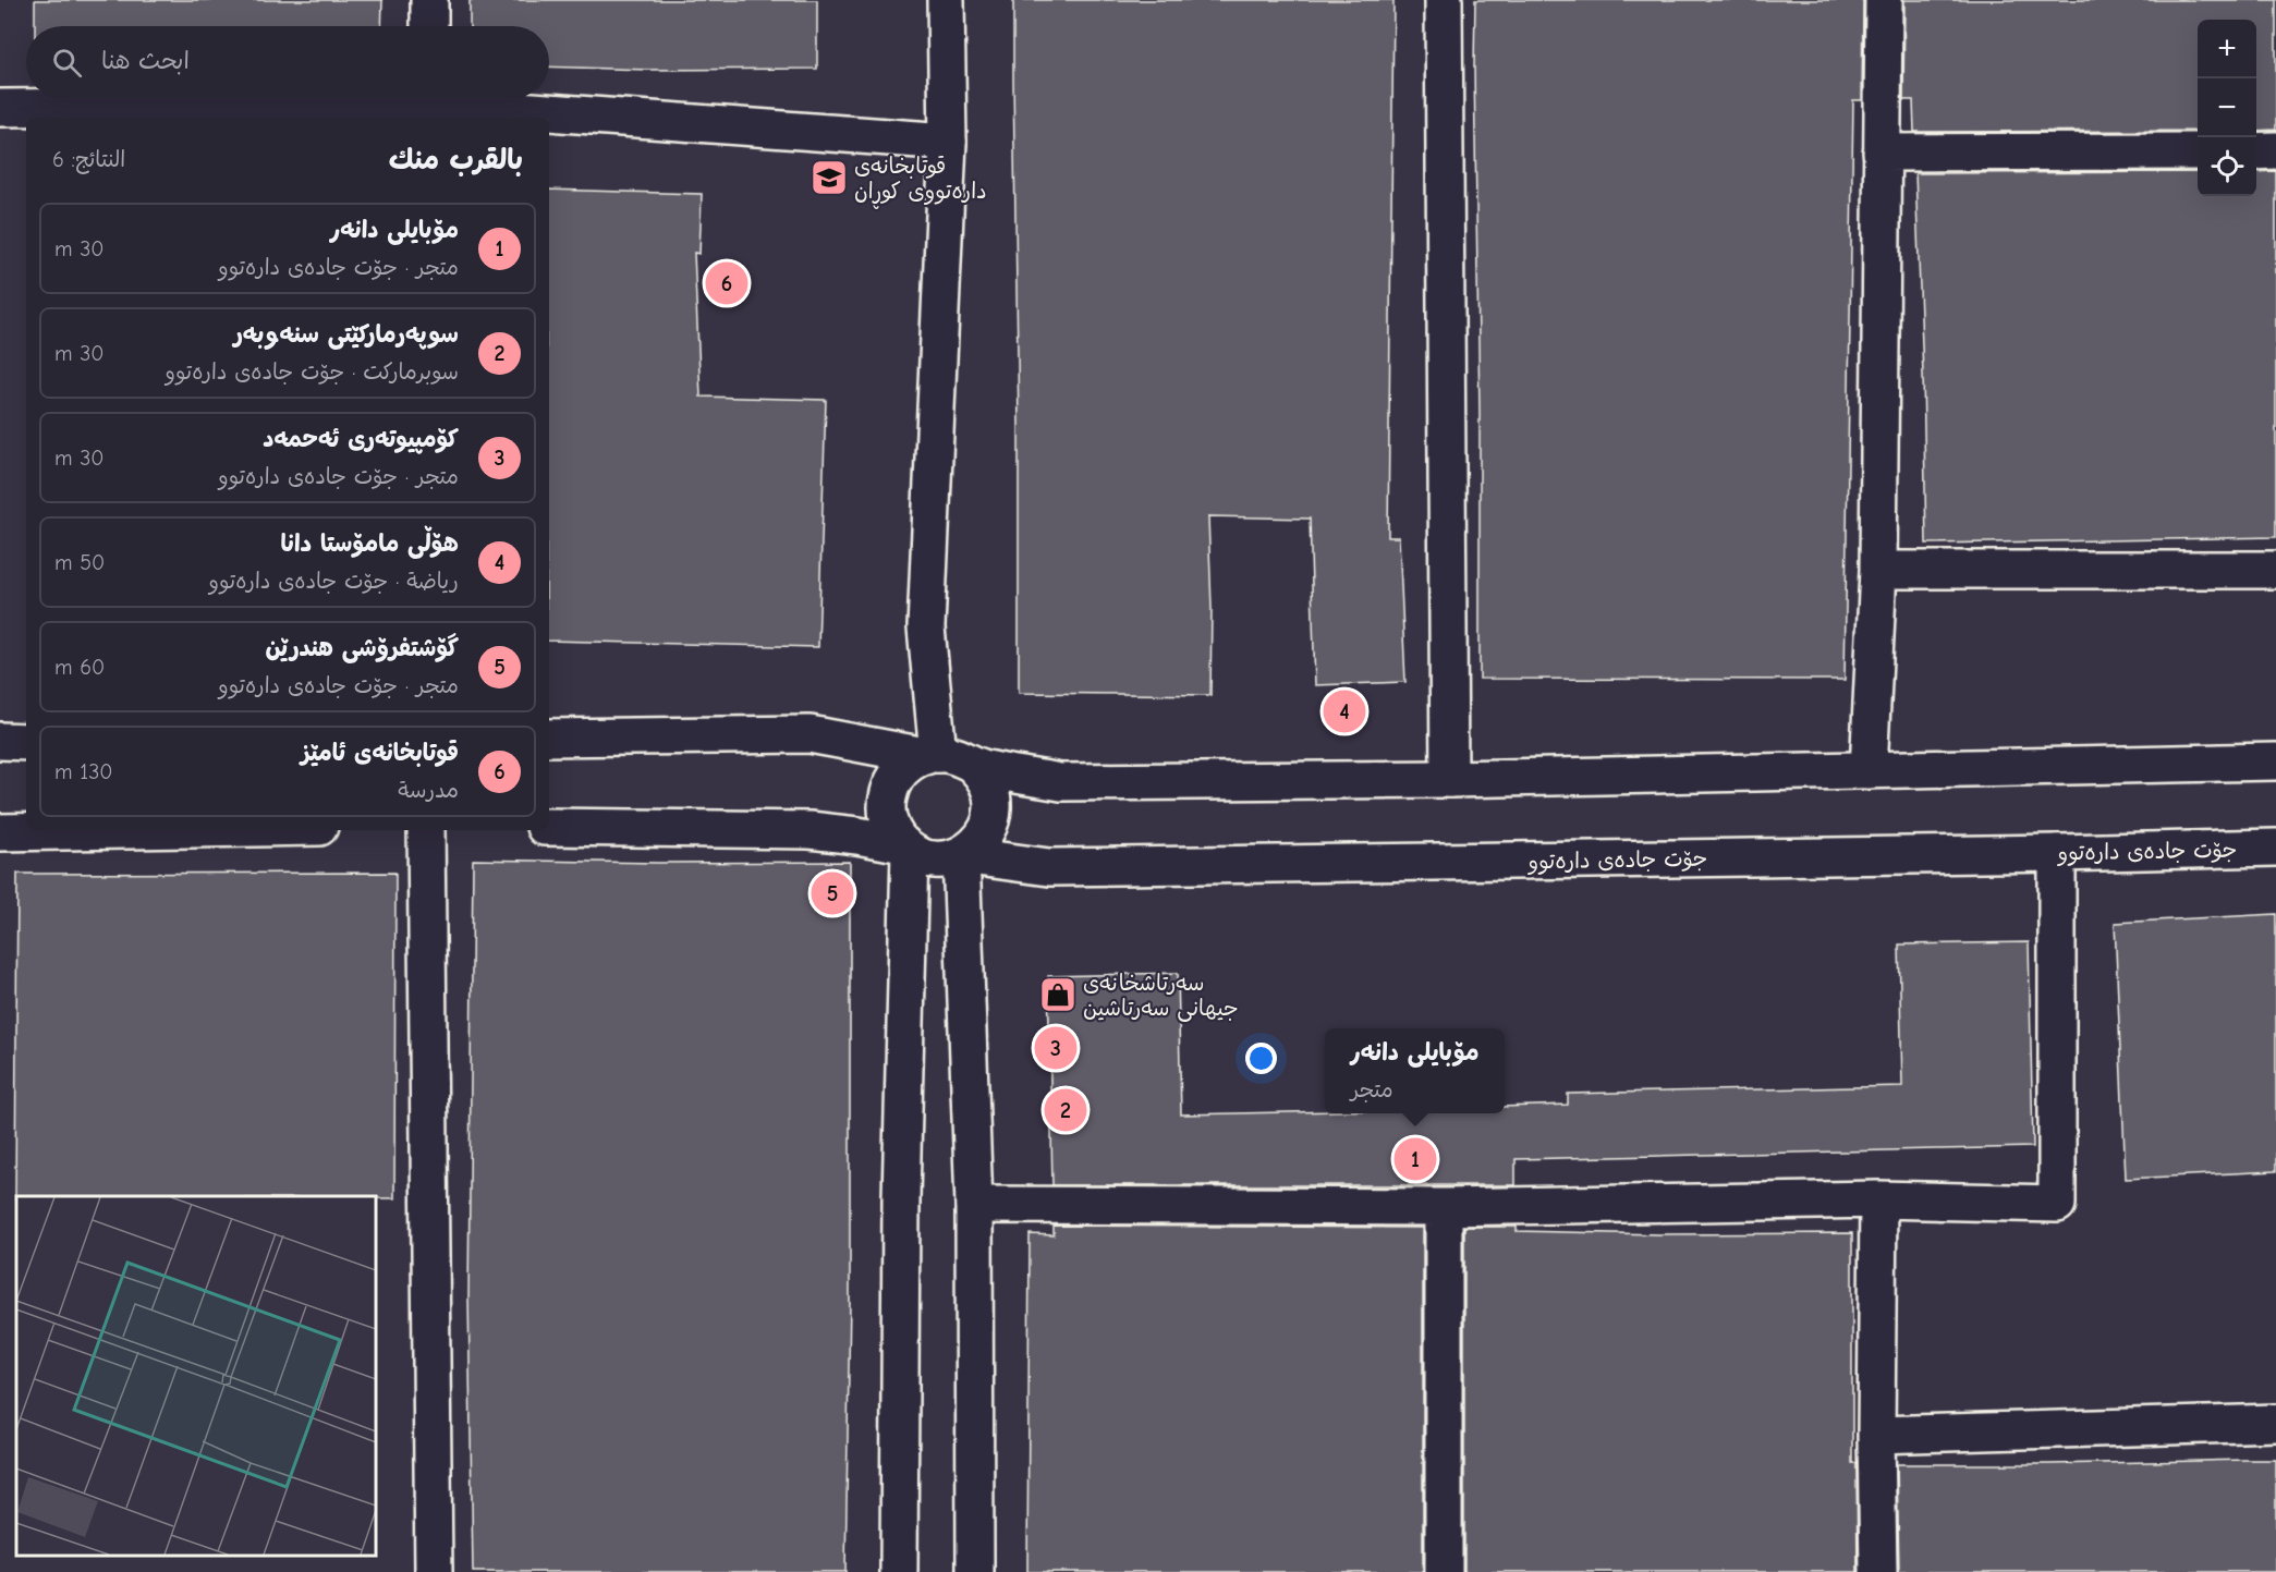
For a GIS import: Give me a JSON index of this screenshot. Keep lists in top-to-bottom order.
{
  "streets": {
    "street": ["جۆت جادەی دارەتوو"]
  },
  "places": {
    "school or university": ["قوتابخانەی دارەتووی کوڕان"],
    "shop": ["سەرتاشخانەی جیهانی سەرتاشین"]
  },
  "page": {
    "map_buttons": ["+", "−"],
    "search": "ابحث هنا",
    "heading": ["بالقرب منك", "النتائج: 6"],
    "list": [
      {
        "mark": "1",
        "name": "مۆبایلی دانەر",
        "note": "متجر · جۆت جادەی دارەتوو",
        "value": "30 m"
      },
      {
        "mark": "2",
        "name": "سوپەرمارکێتی سنەوبەر",
        "note": "سوبرماركت · جۆت جادەی دارەتوو",
        "value": "30 m"
      },
      {
        "mark": "3",
        "name": "کۆمپیوتەری ئەحمەد",
        "note": "متجر · جۆت جادەی دارەتوو",
        "value": "30 m"
      },
      {
        "mark": "4",
        "name": "هۆڵی مامۆستا دانا",
        "note": "رياضة · جۆت جادەی دارەتوو",
        "value": "50 m"
      },
      {
        "mark": "5",
        "name": "گۆشتفرۆشی هندرێن",
        "note": "متجر · جۆت جادەی دارەتوو",
        "value": "60 m"
      },
      {
        "mark": "6",
        "name": "قوتابخانەی ئامێز",
        "note": "مدرسة",
        "value": "130 m"
      }
    ],
    "pins": [
      "6",
      "4",
      "5",
      "3",
      "2",
      "1"
    ],
    "popup": ["مۆبایلی دانەر", "متجر"]
  }
}
